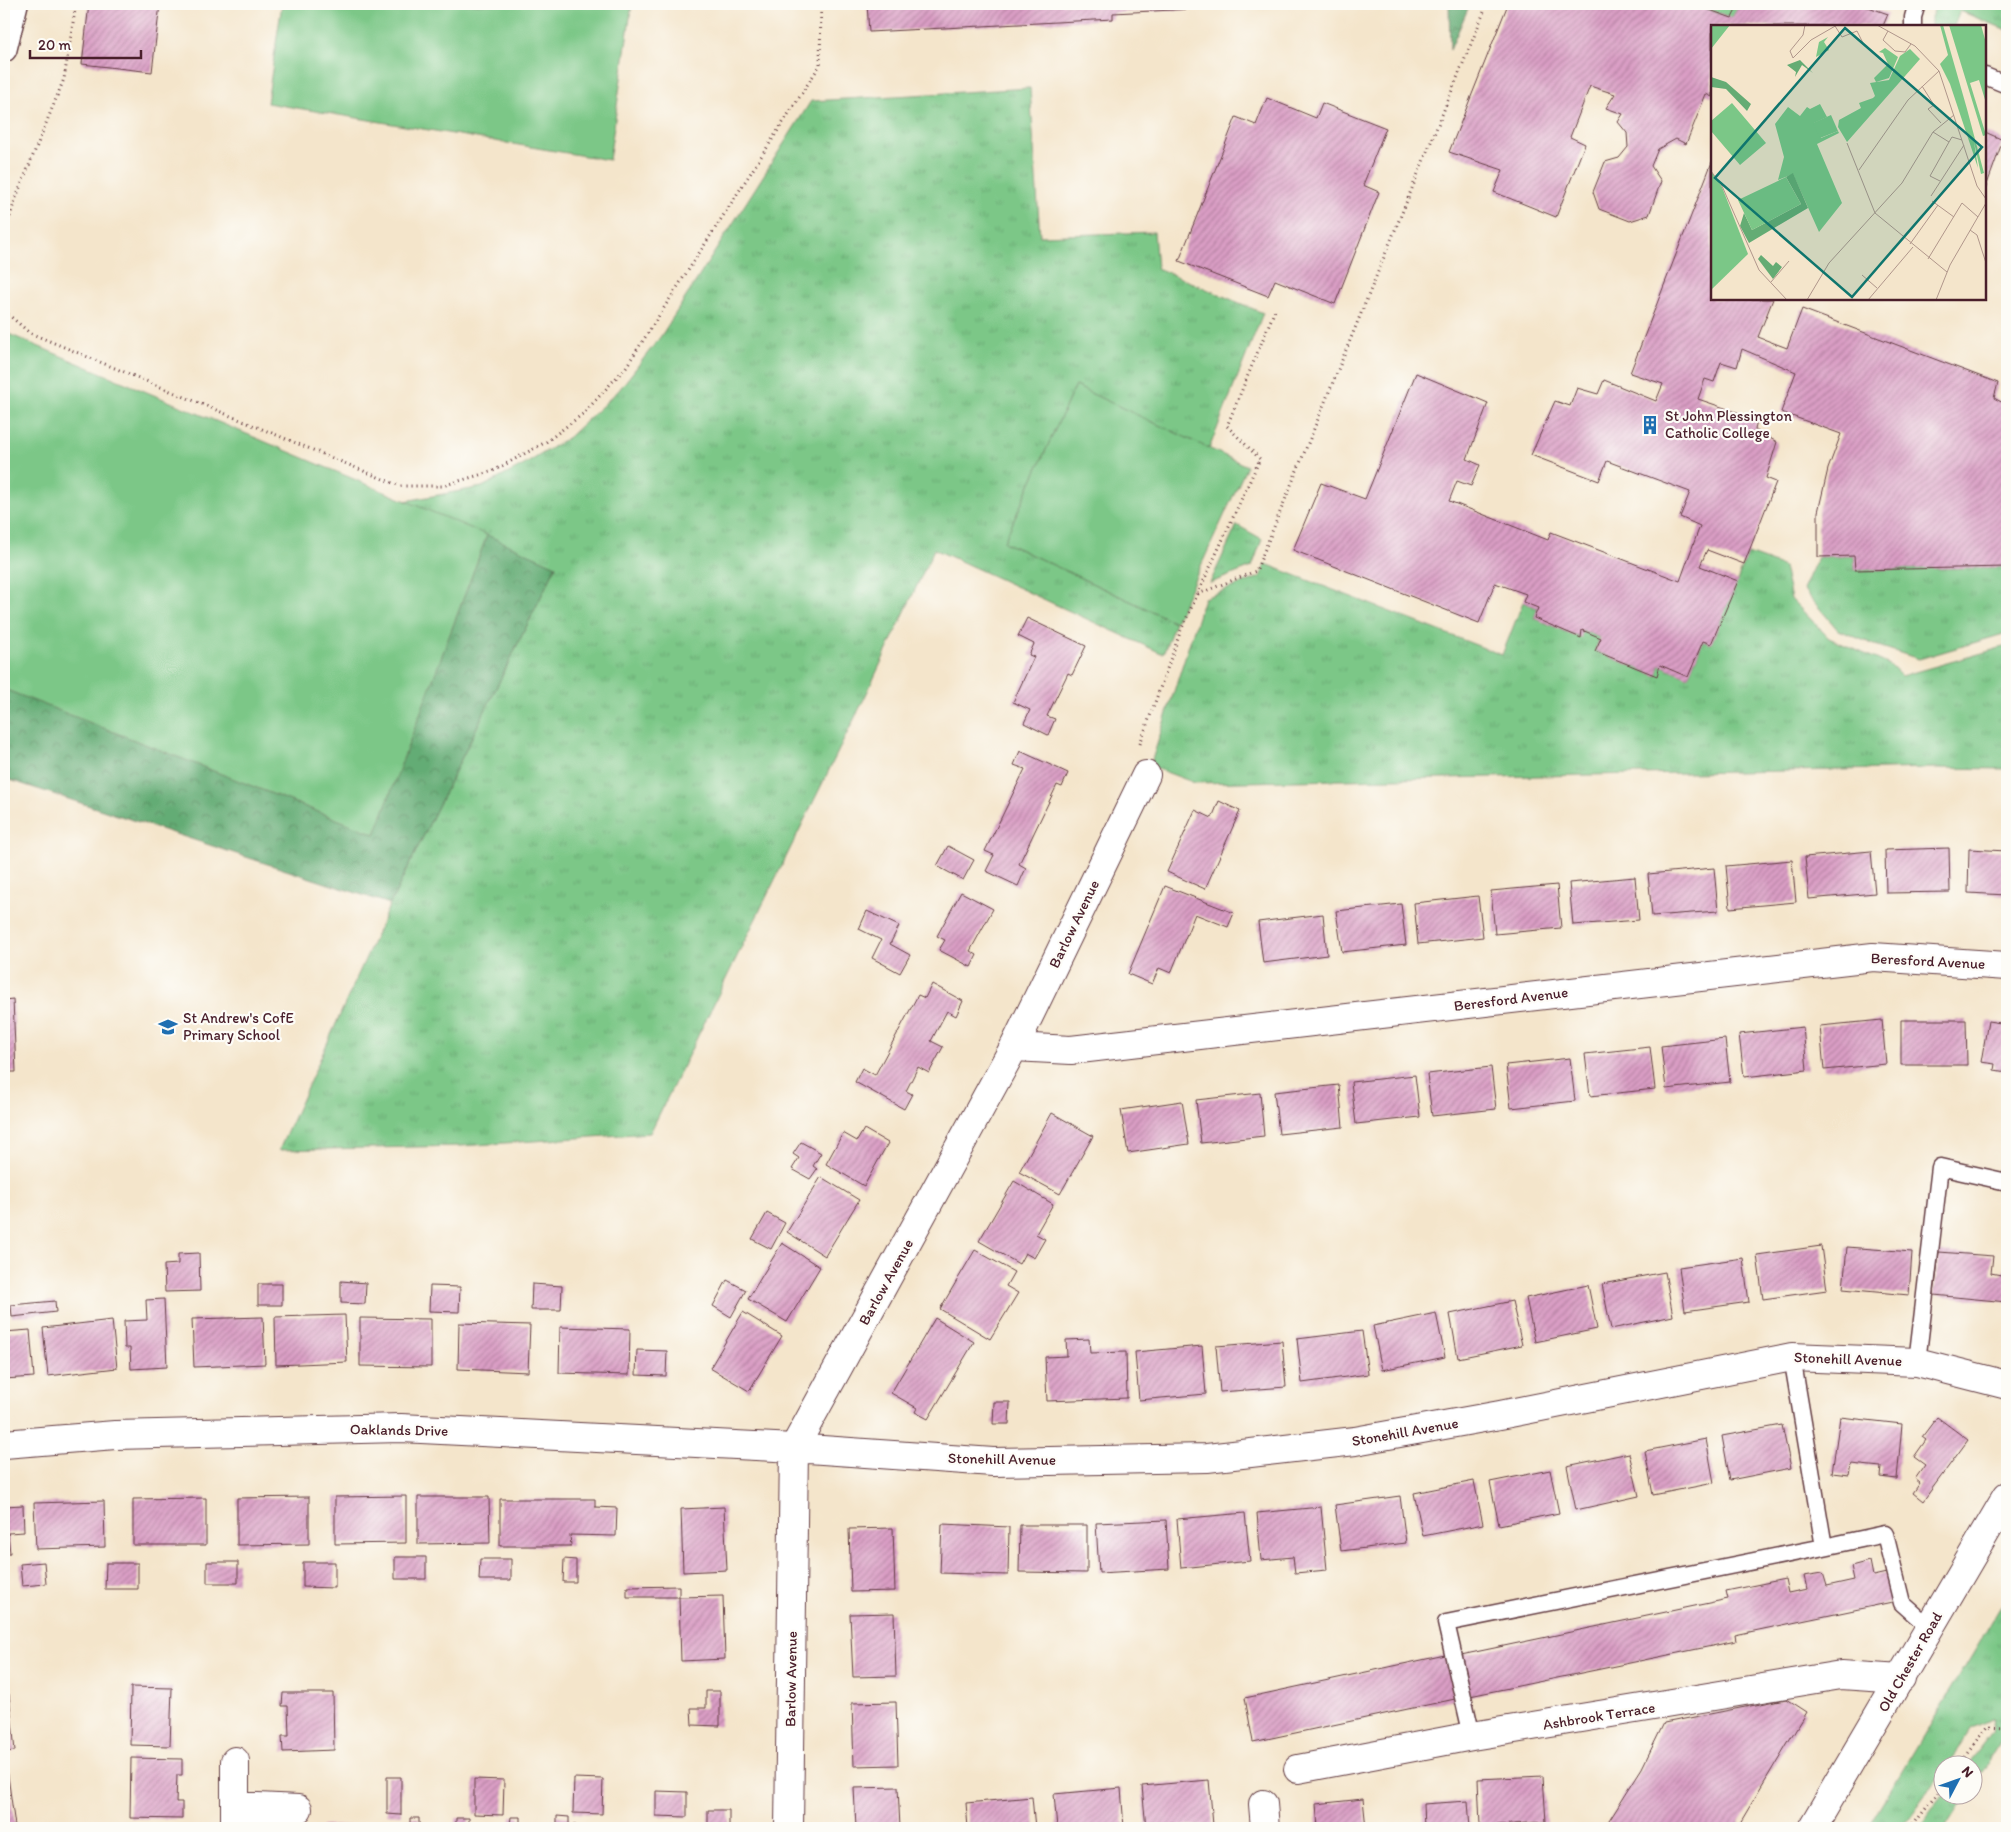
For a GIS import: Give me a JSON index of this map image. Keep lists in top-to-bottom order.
{
  "streets": {
    "street": [
      "Barlow Avenue",
      "Beresford Avenue",
      "Stonehill Avenue",
      "Oaklands Drive",
      "Old Chester Road",
      "Ashbrook Terrace"
    ]
  },
  "crossings": [
    ["Barlow Avenue", "Beresford Avenue"],
    ["Barlow Avenue", "Stonehill Avenue"],
    ["Barlow Avenue", "Oaklands Drive"],
    ["Stonehill Avenue", "Oaklands Drive"],
    ["Old Chester Road", "Ashbrook Terrace"]
  ],
  "places": {
    "building": ["St John Plessington Catholic College"],
    "school or university": ["St Andrew's CofE Primary School"]
  },
  "scale_bar": "20 m",
  "north": "top right"
}
